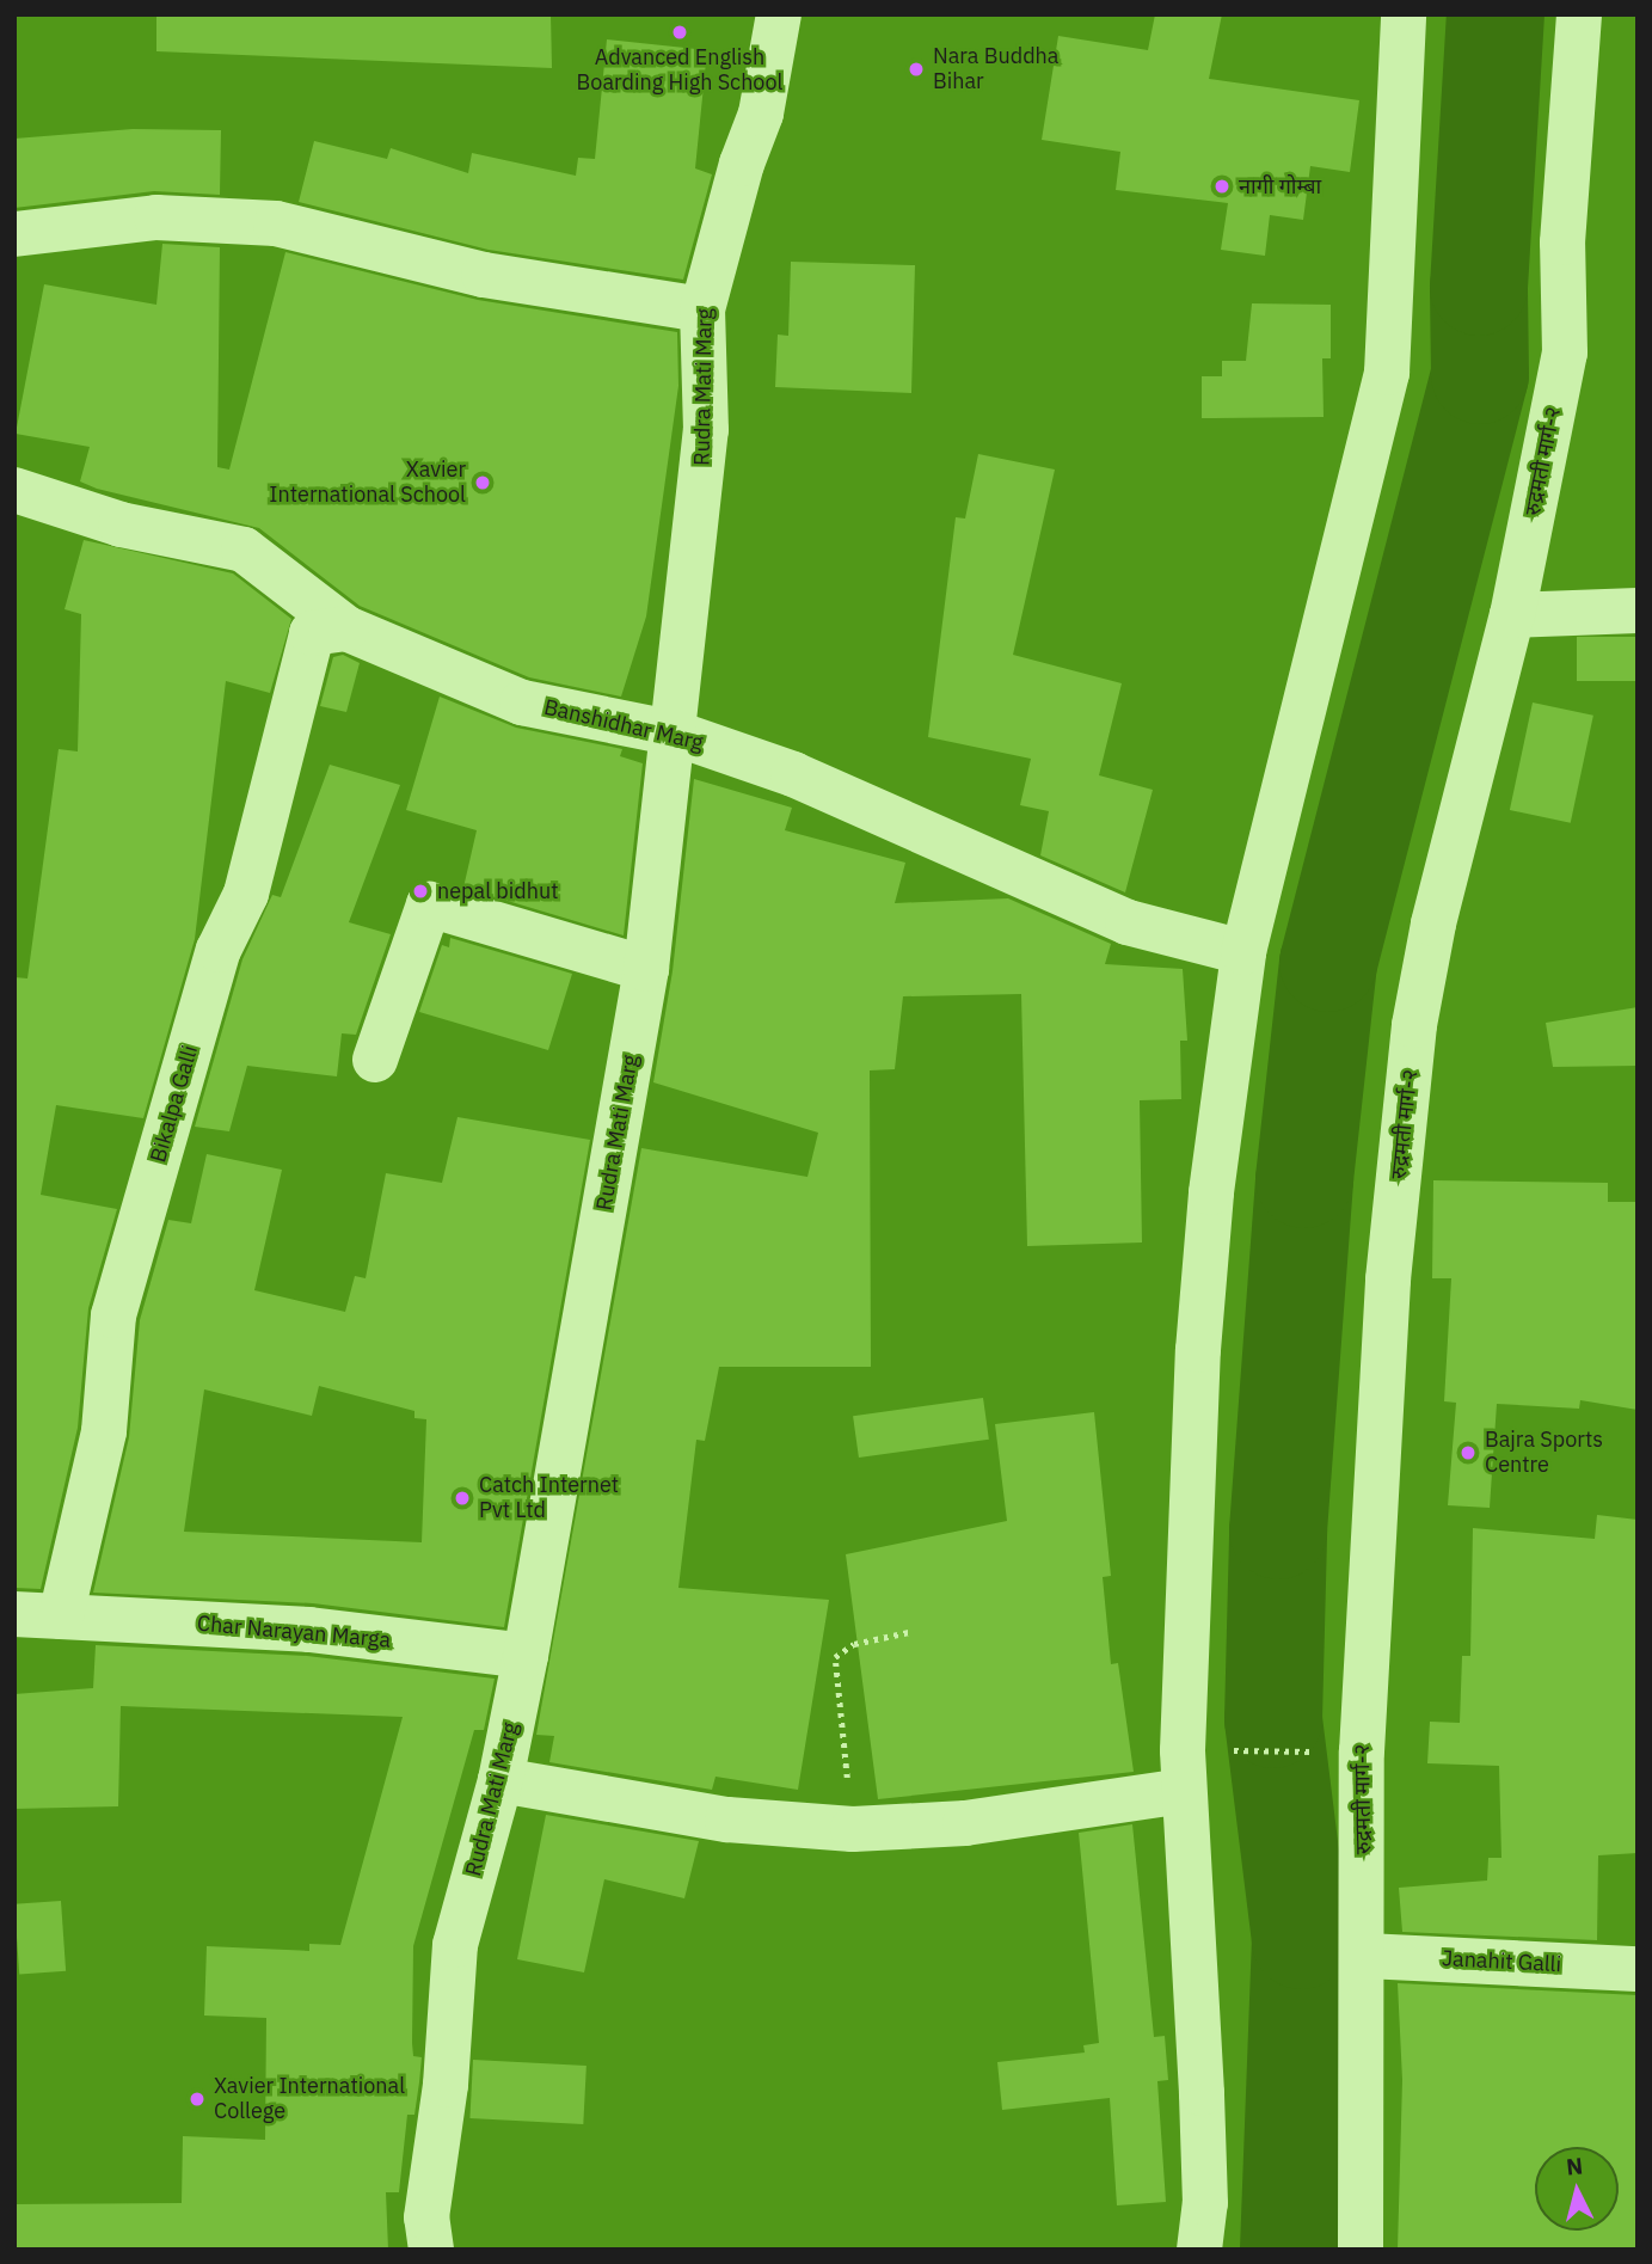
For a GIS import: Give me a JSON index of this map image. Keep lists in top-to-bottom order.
{
  "streets": {
    "street": [
      "Rudra Mati Marg",
      "रुद्रमती मार्ग-२",
      "Banshidhar Marg",
      "Bikalpa Galli",
      "Char Narayan Marga",
      "Janahit Galli"
    ]
  },
  "crossings": [
    ["Rudra Mati Marg", "Banshidhar Marg"],
    ["Rudra Mati Marg", "Char Narayan Marga"],
    ["रुद्रमती मार्ग-२", "Janahit Galli"],
    ["Banshidhar Marg", "Bikalpa Galli"],
    ["Bikalpa Galli", "Char Narayan Marga"]
  ],
  "places": [
    "Advanced English Boarding High School",
    "Nara Buddha Bihar",
    "नागी गोम्बा",
    "Xavier International School",
    "nepal bidhut",
    "Bajra Sports Centre",
    "Catch Internet Pvt Ltd",
    "Xavier International College"
  ],
  "north": "top"
}
